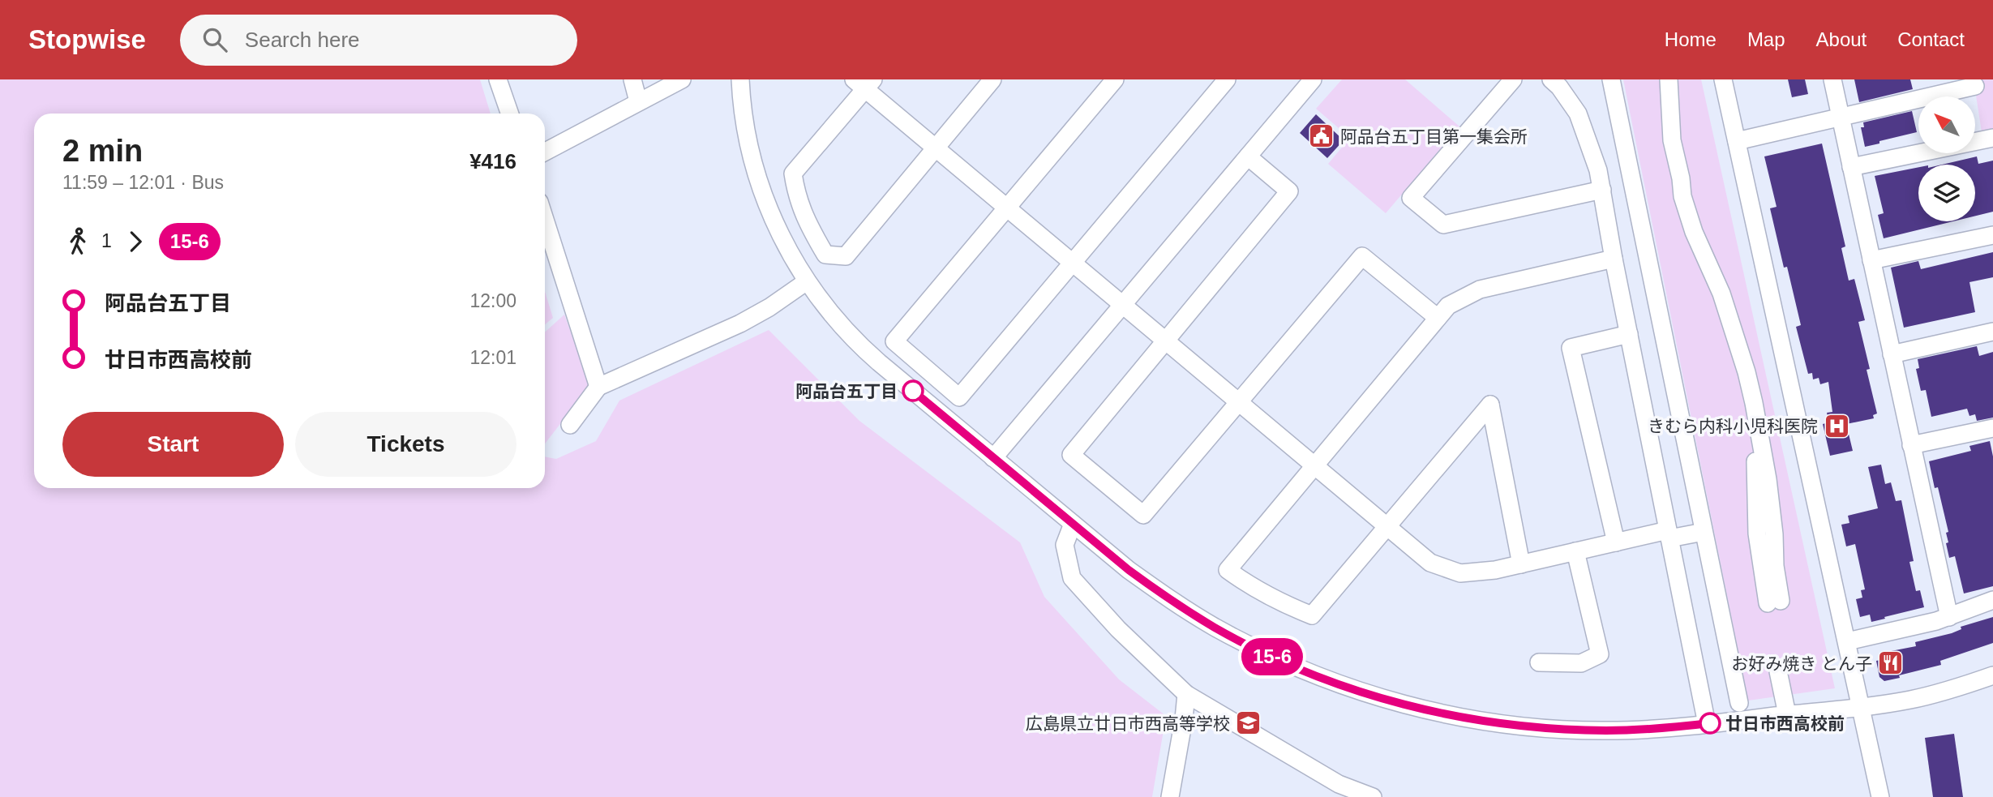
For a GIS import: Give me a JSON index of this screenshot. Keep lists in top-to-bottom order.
{
  "places": {
    "public building": ["阿品台五丁目第一集会所"],
    "other": ["阿品台五丁目", "廿日市西高校前"],
    "hospital": ["きむら内科小児科医院"],
    "restaurant": ["お好み焼き とん子"],
    "school or university": ["広島県立廿日市西高等学校"]
  },
  "lines": ["bus line 15-6"],
  "north": "top left",
  "page": {
    "header": "Stopwise",
    "search": "Search here",
    "nav": [
      "Home",
      "Map",
      "About",
      "Contact"
    ],
    "on_map": "15-6",
    "heading": ["2 min", "11:59 – 12:01 · Bus", "¥416"],
    "legs": ["1", "15-6"],
    "list": [
      {
        "name": "阿品台五丁目",
        "value": "12:00"
      },
      {
        "name": "廿日市西高校前",
        "value": "12:01"
      }
    ],
    "buttons": ["Start", "Tickets"]
  }
}
